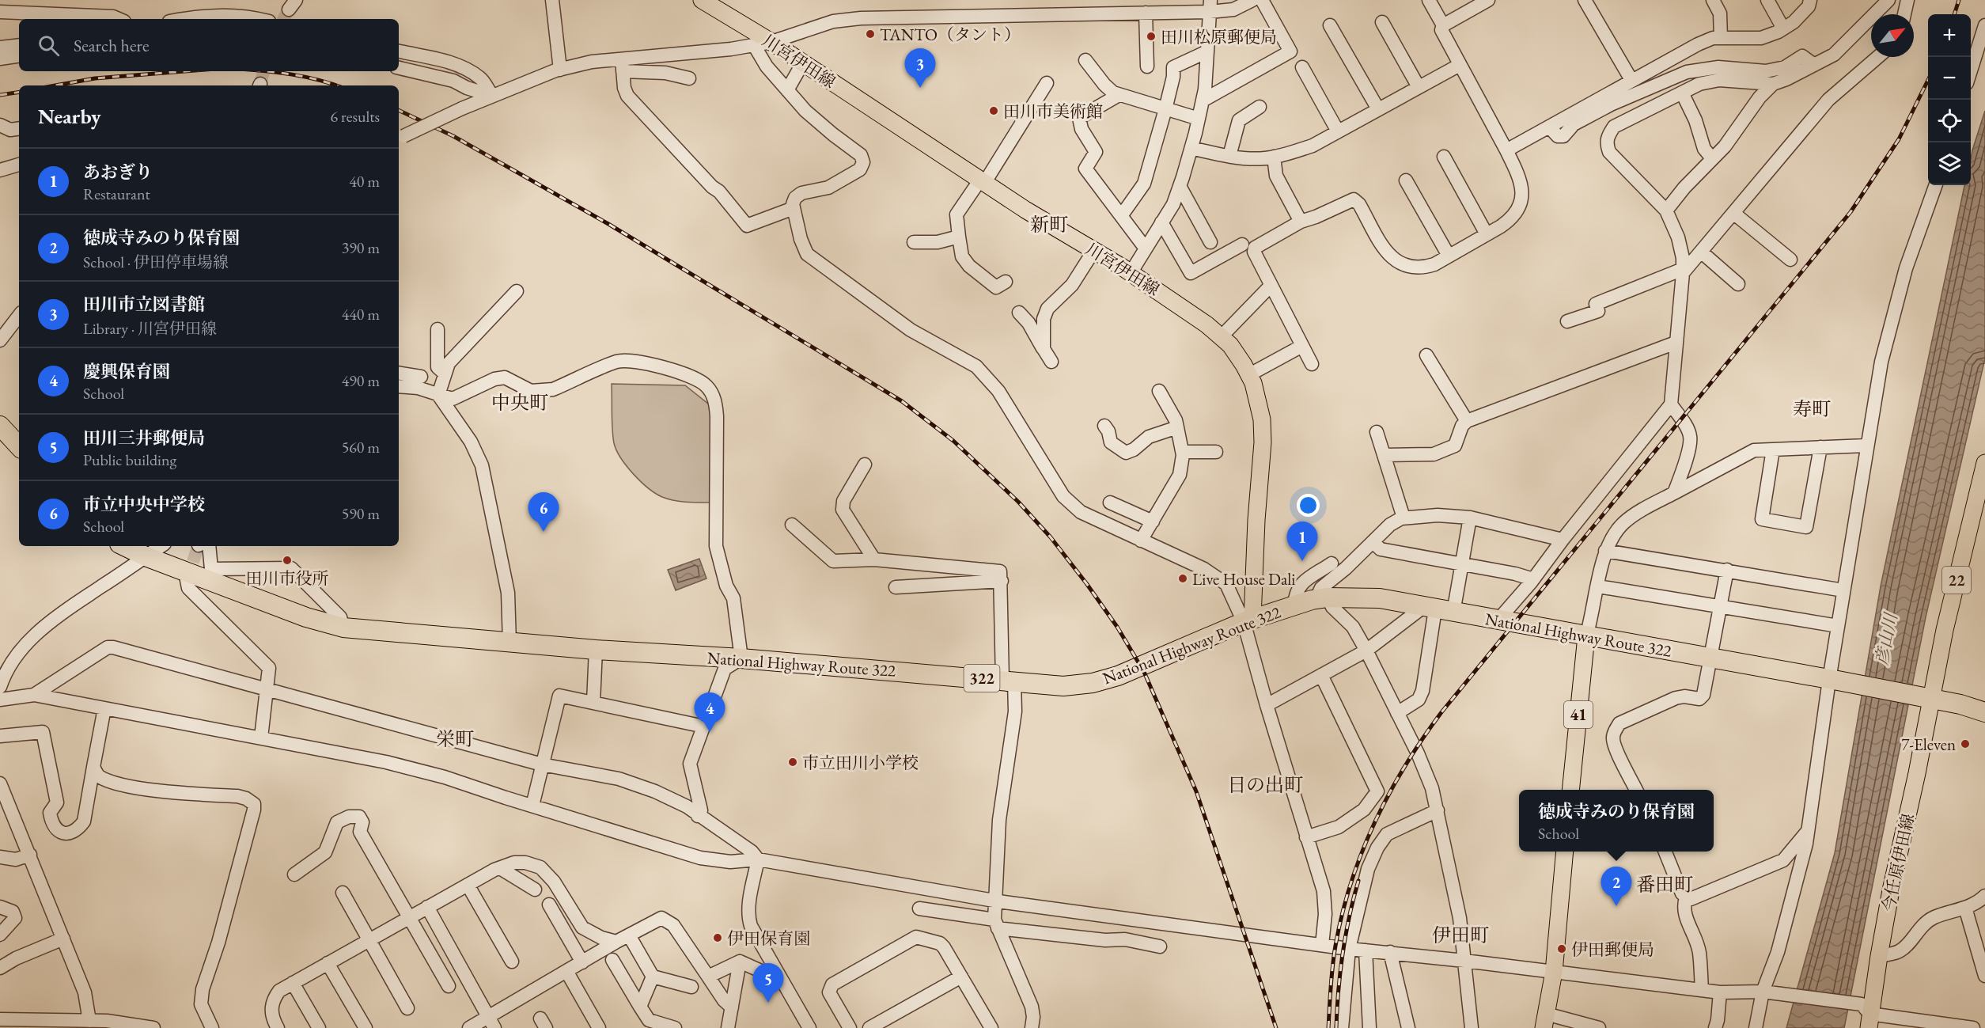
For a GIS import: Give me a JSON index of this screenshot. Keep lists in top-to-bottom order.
{
  "streets": {
    "highway": ["National Highway Route 322", "322"],
    "main road": [
      "川宮伊田線",
      "22",
      "41",
      "今任原伊田線"
    ]
  },
  "crossings": [
    ["川宮伊田線", "National Highway Route 322"],
    ["22", "National Highway Route 322"],
    ["22", "今任原伊田線"],
    ["National Highway Route 322", "41"],
    ["National Highway Route 322", "今任原伊田線"]
  ],
  "districts": [
    "新町",
    "中央町",
    "寿町",
    "栄町",
    "日の出町",
    "番田町",
    "伊田町"
  ],
  "water": ["彦山川"],
  "places": [
    "TANTO（タント）",
    "田川松原郵便局",
    "田川市美術館",
    "田川市役所",
    "Live House Dali",
    "7-Eleven",
    "市立田川小学校",
    "伊田保育園",
    "伊田郵便局"
  ],
  "north": "top right",
  "page": {
    "map_buttons": ["+", "−"],
    "search": "Search here",
    "pins": [
      "3",
      "6",
      "1",
      "4",
      "2",
      "5"
    ],
    "heading": ["Nearby", "6 results"],
    "list": [
      {
        "mark": "1",
        "name": "あおぎり",
        "note": "Restaurant",
        "value": "40 m"
      },
      {
        "mark": "2",
        "name": "徳成寺みのり保育園",
        "note": "School · 伊田停車場線",
        "value": "390 m"
      },
      {
        "mark": "3",
        "name": "田川市立図書館",
        "note": "Library · 川宮伊田線",
        "value": "440 m"
      },
      {
        "mark": "4",
        "name": "慶興保育園",
        "note": "School",
        "value": "490 m"
      },
      {
        "mark": "5",
        "name": "田川三井郵便局",
        "note": "Public building",
        "value": "560 m"
      },
      {
        "mark": "6",
        "name": "市立中央中学校",
        "note": "School",
        "value": "590 m"
      }
    ],
    "popup": ["徳成寺みのり保育園", "School"]
  }
}
